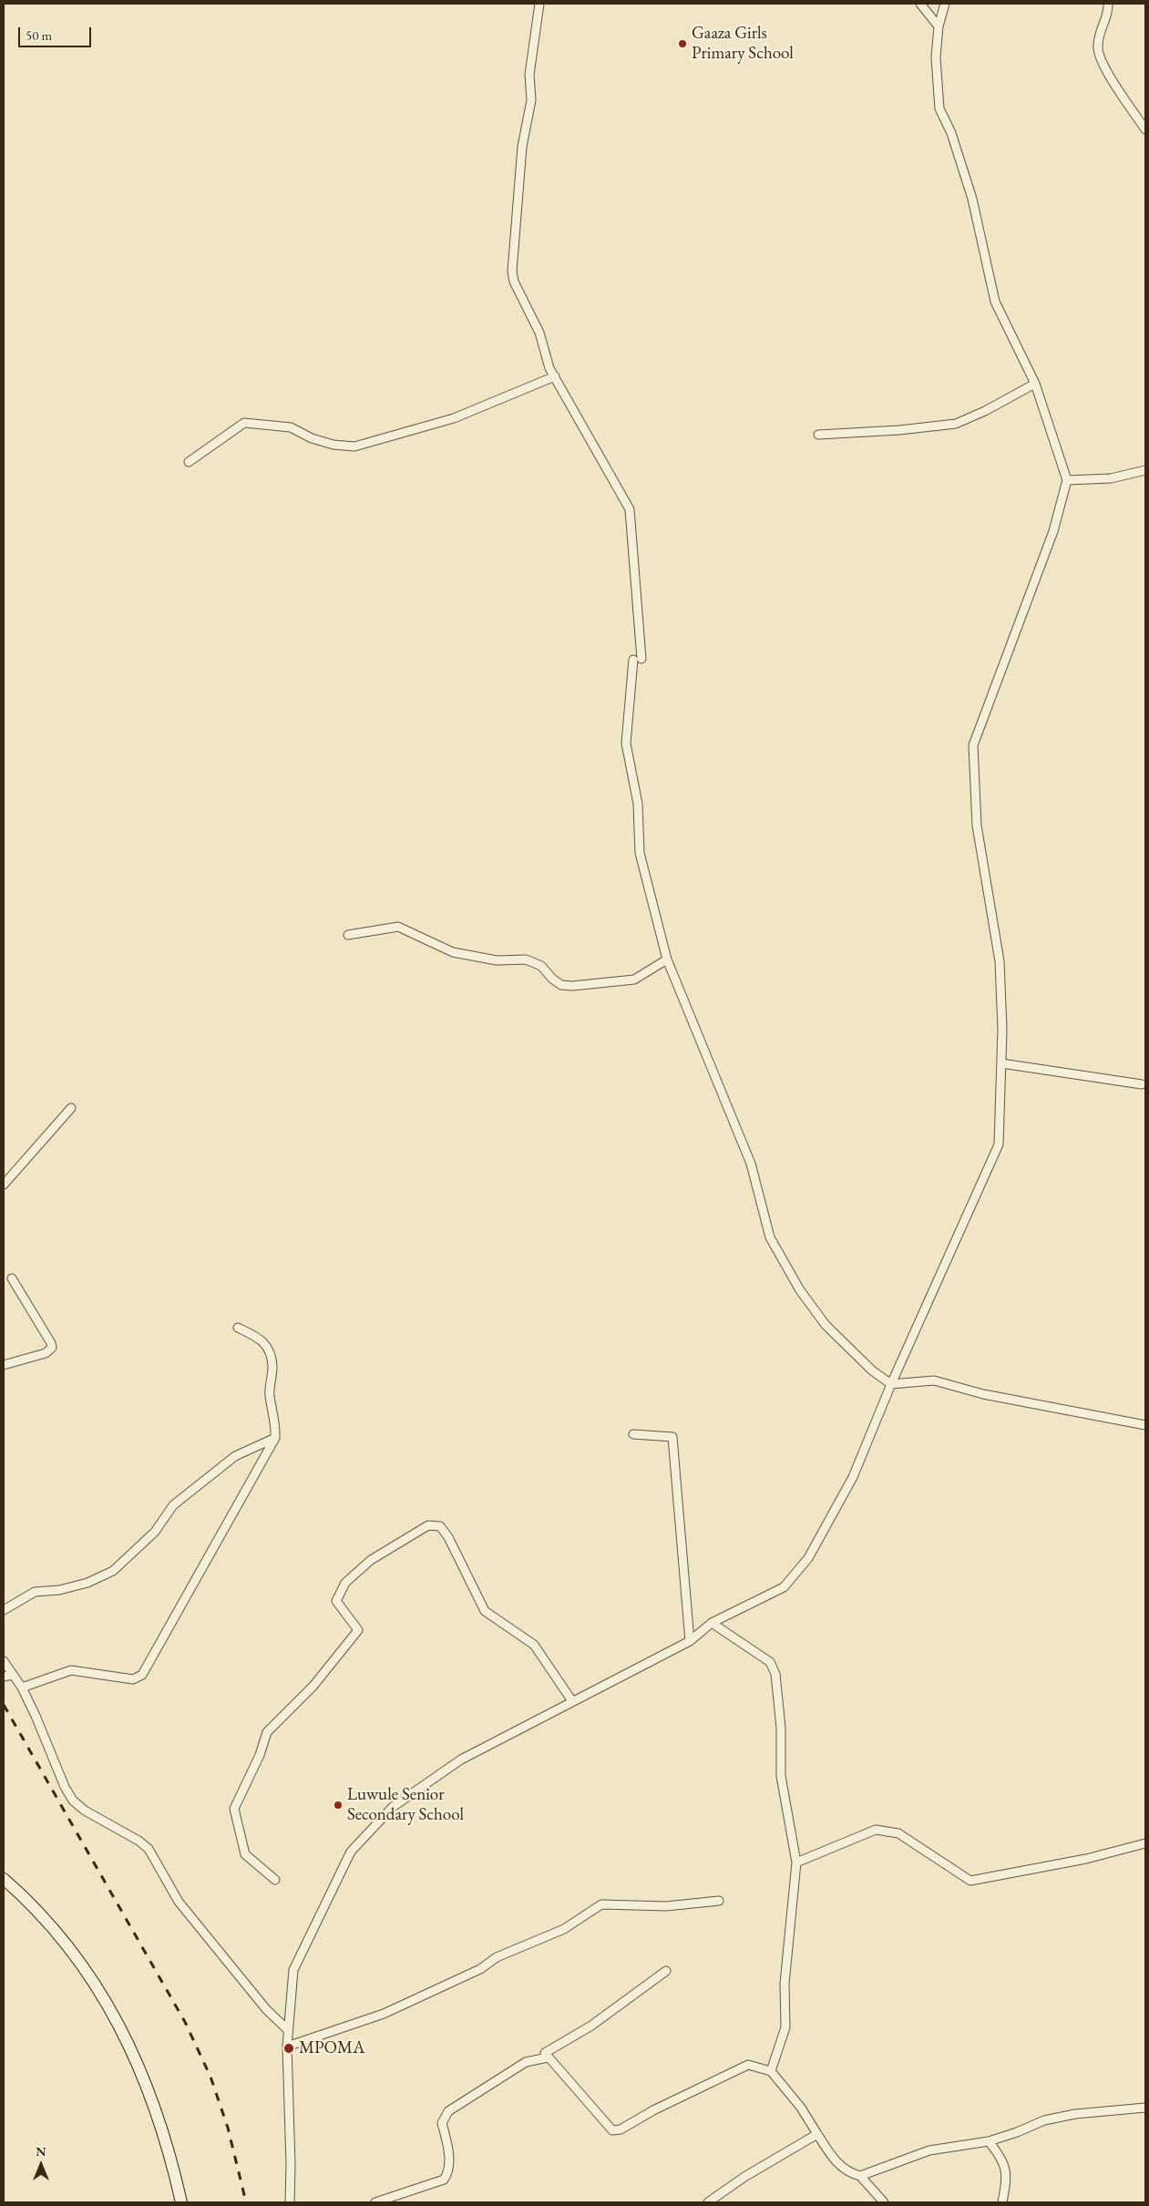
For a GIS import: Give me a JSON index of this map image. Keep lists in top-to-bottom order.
{
  "places": ["Gaaza Girls Primary School", "Luwule Senior Secondary School", "MPOMA"],
  "scale_bar": "50 m",
  "north": "top"
}
